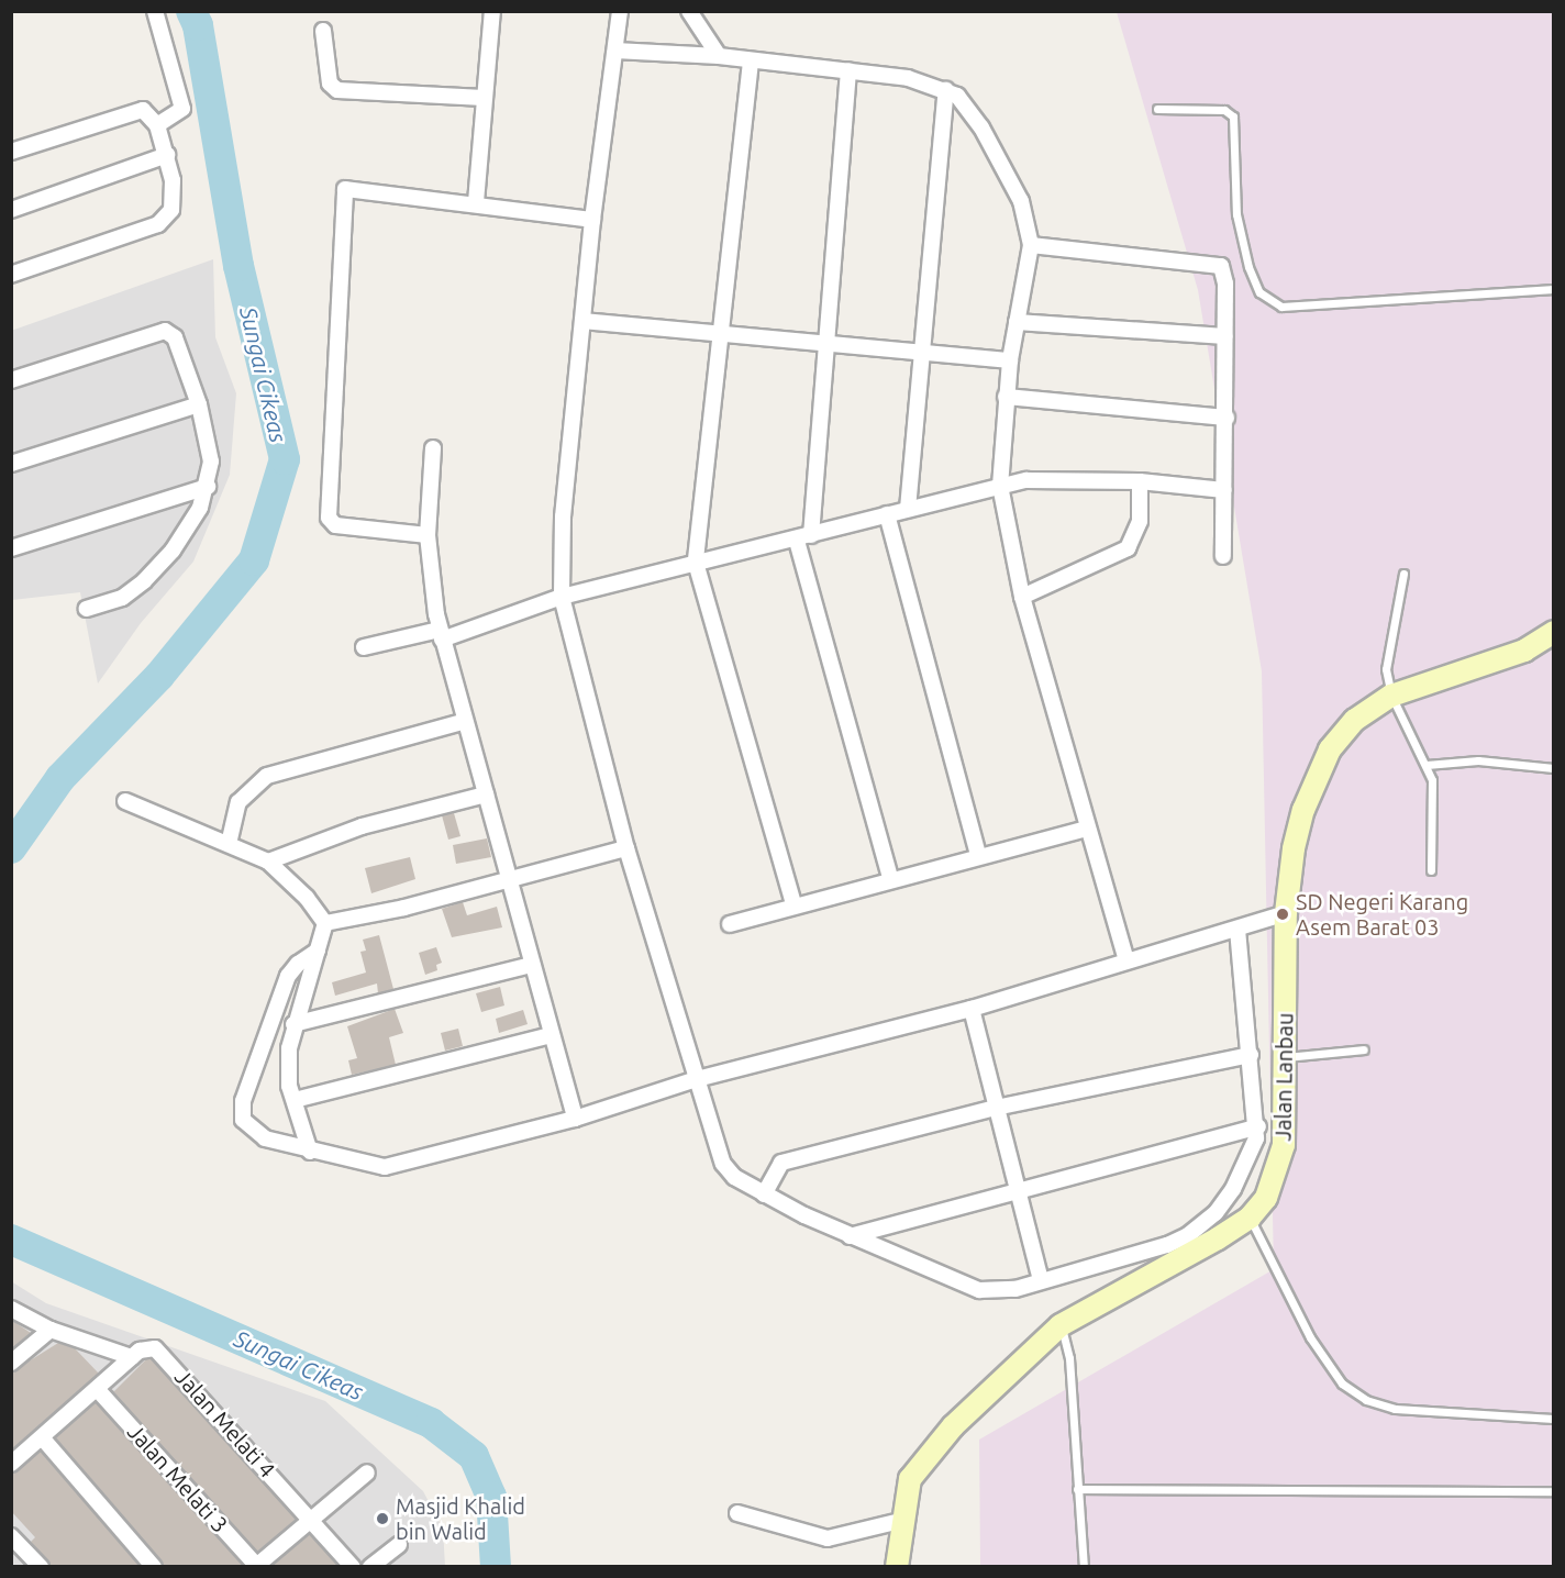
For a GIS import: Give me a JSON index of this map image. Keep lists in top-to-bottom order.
{
  "streets": {
    "street": ["Jalan Lanbau", "Jalan Melati 4", "Jalan Melati 3"]
  },
  "water": ["Sungai Cikeas"],
  "places": ["SD Negeri Karang Asem Barat 03", "Masjid Khalid bin Walid"]
}
